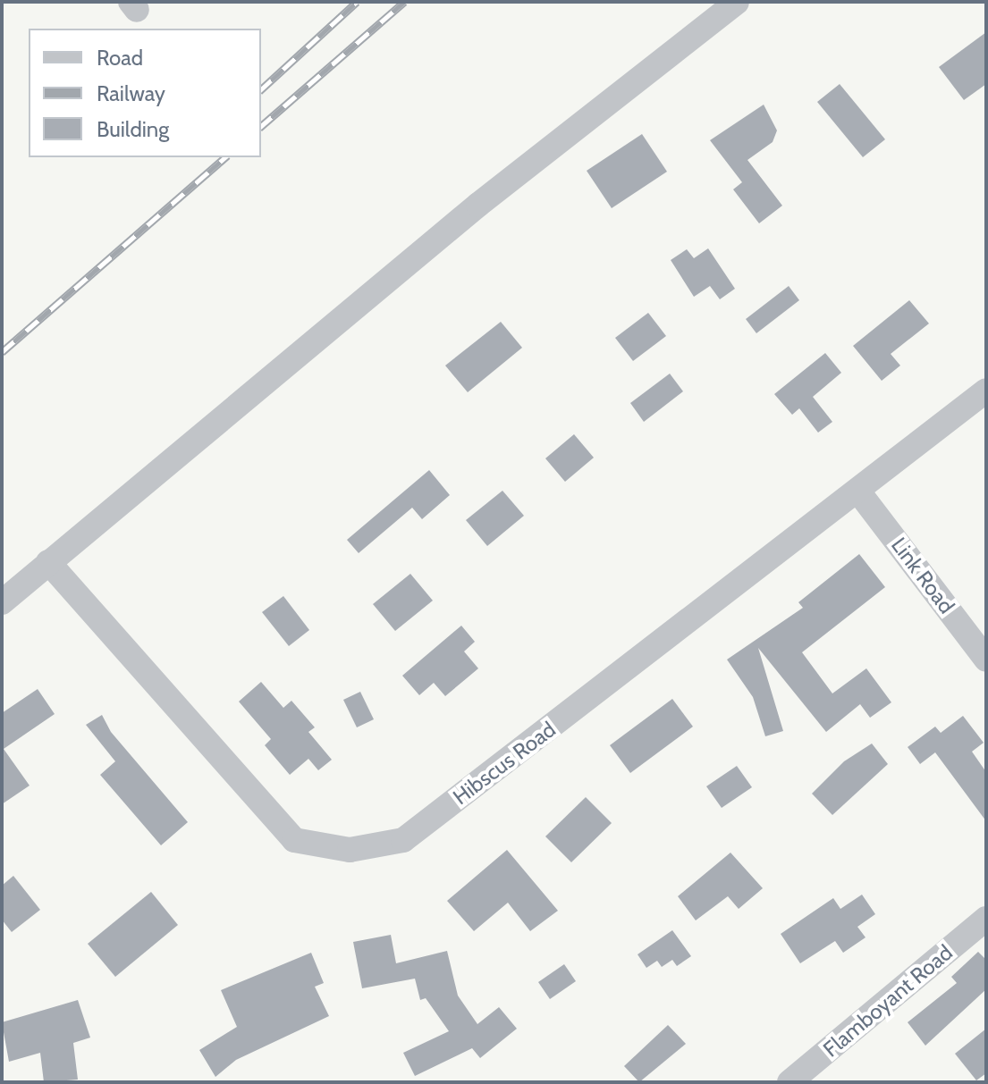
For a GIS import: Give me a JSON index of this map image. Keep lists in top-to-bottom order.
{
  "streets": {
    "street": ["Link Road", "Hibscus Road", "Flamboyant Road"]
  },
  "crossings": [
    ["Link Road", "Hibscus Road"]
  ],
  "legend": ["Road", "Railway", "Building"]
}
